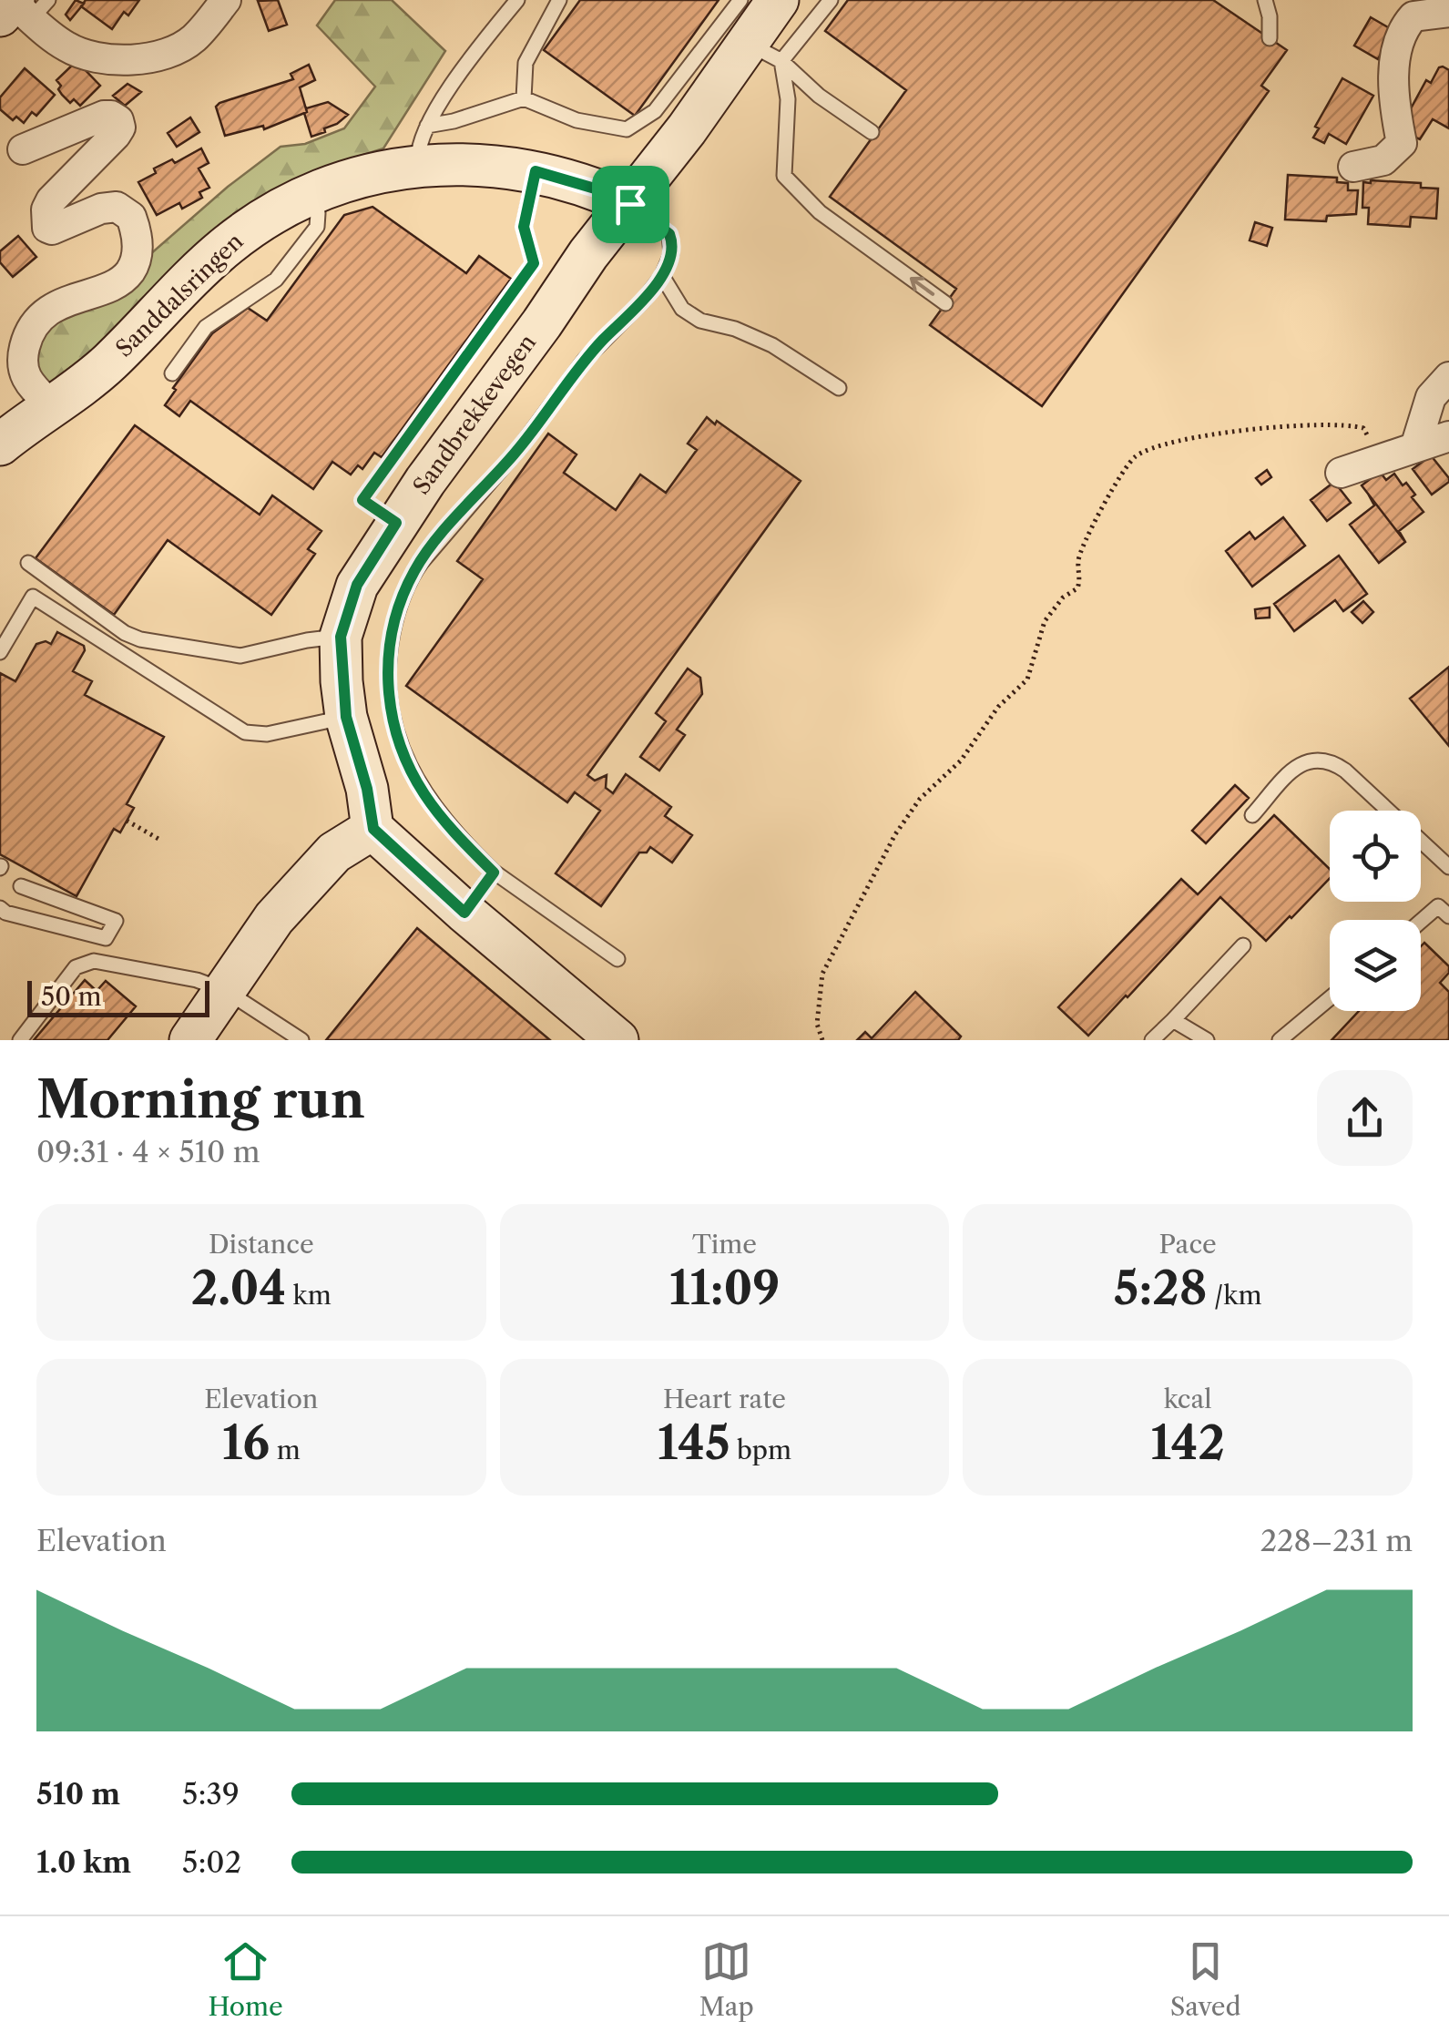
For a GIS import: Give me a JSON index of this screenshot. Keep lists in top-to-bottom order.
{
  "streets": {
    "street": ["Sanddalsringen", "Sandbrekkevegen"]
  },
  "crossings": [
    ["Sanddalsringen", "Sandbrekkevegen"]
  ],
  "scale_bar": "50 m",
  "page": {
    "scale": "50 m",
    "heading": ["Morning run", "09:31 · 4 × 510 m"],
    "stats": [
      ["Distance", "2.04 km"],
      ["Time", "11:09"],
      ["Pace", "5:28 /km"],
      ["Elevation", "16 m"],
      ["Heart rate", "145 bpm"],
      ["kcal", "142"]
    ],
    "chart": ["Elevation", "228–231 m"],
    "list": [
      {
        "name": "510 m",
        "note": "5:39"
      },
      {
        "name": "1.0 km",
        "note": "5:02"
      }
    ],
    "tabs": ["Home", "Map", "Saved"]
  }
}
